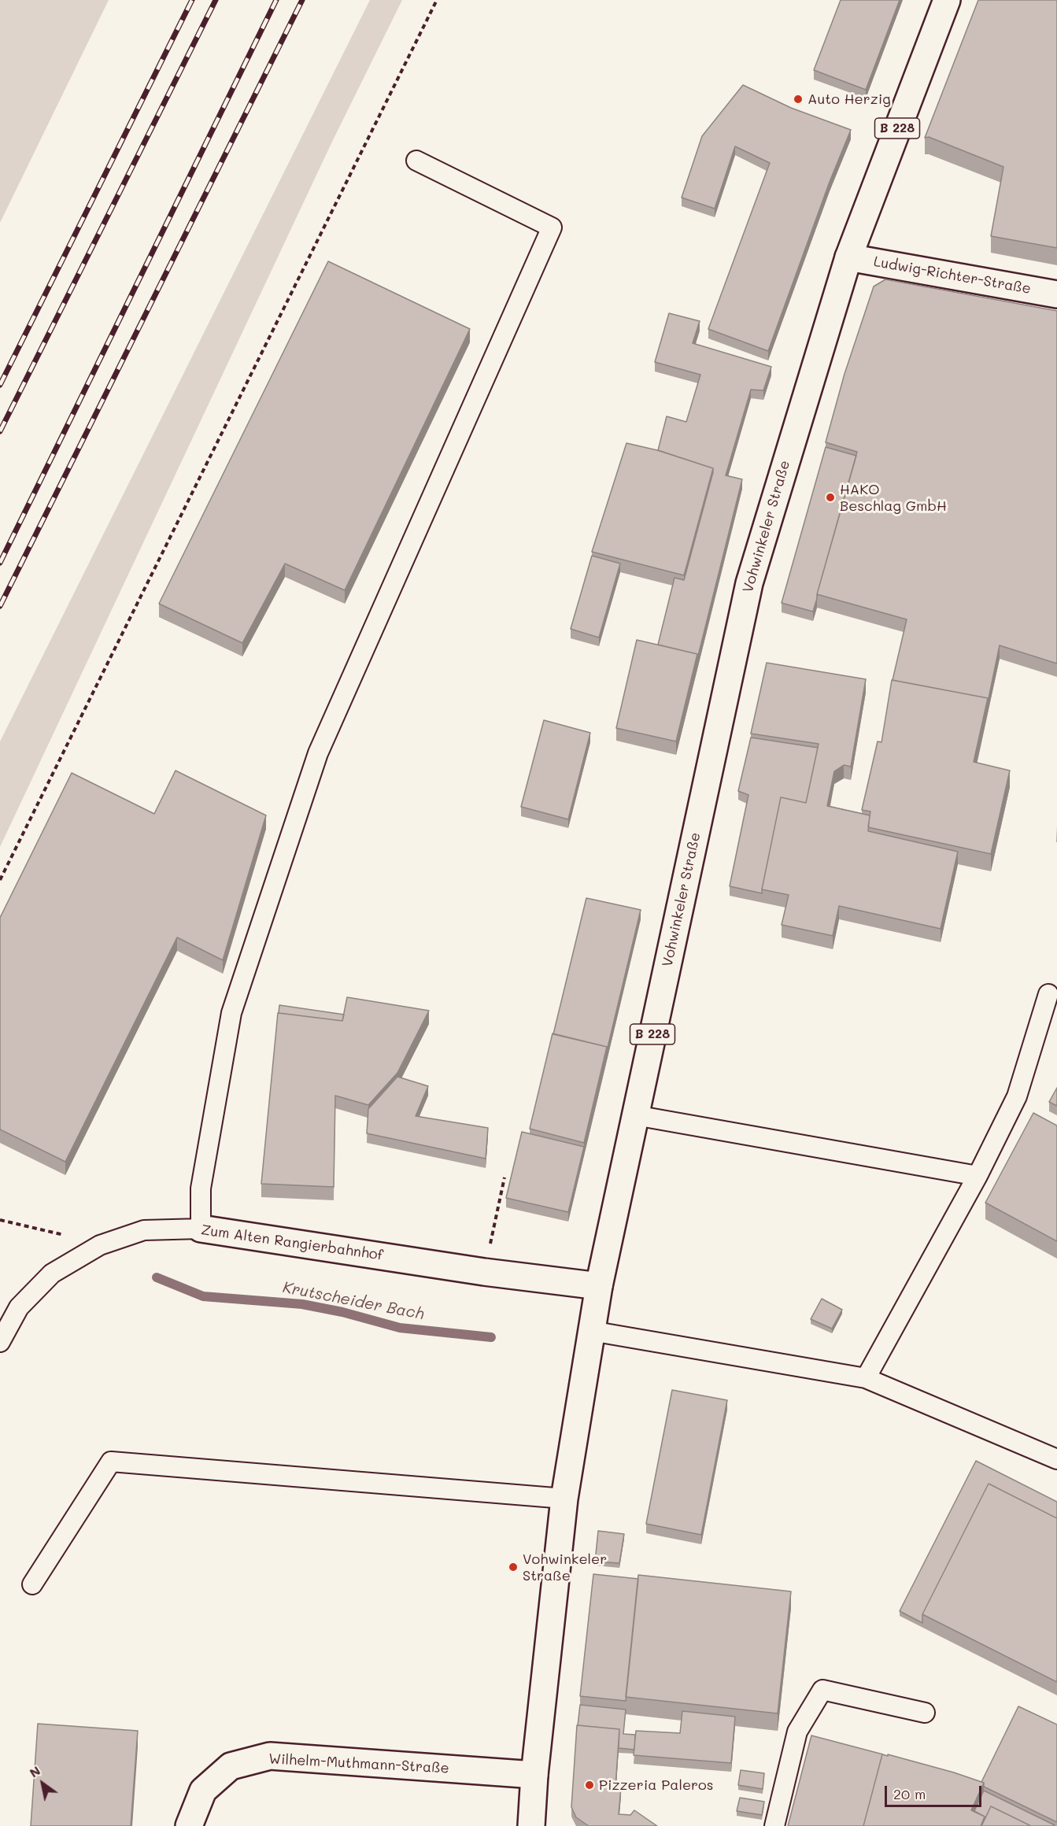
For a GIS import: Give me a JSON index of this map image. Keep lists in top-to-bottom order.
{
  "streets": {
    "main road": [
      "B 228",
      "Ludwig-Richter-Straße",
      "Vohwinkeler Straße",
      "Zum Alten Rangierbahnhof",
      "Wilhelm-Muthmann-Straße"
    ]
  },
  "crossings": [
    ["Ludwig-Richter-Straße", "Vohwinkeler Straße"],
    ["Vohwinkeler Straße", "Zum Alten Rangierbahnhof"],
    ["Vohwinkeler Straße", "Wilhelm-Muthmann-Straße"]
  ],
  "water": ["Krutscheider Bach"],
  "places": [
    "Auto Herzig",
    "HAKO Beschlag GmbH",
    "Vohwinkeler Straße",
    "Pizzeria Paleros"
  ],
  "scale_bar": "20 m",
  "north": "top left"
}
